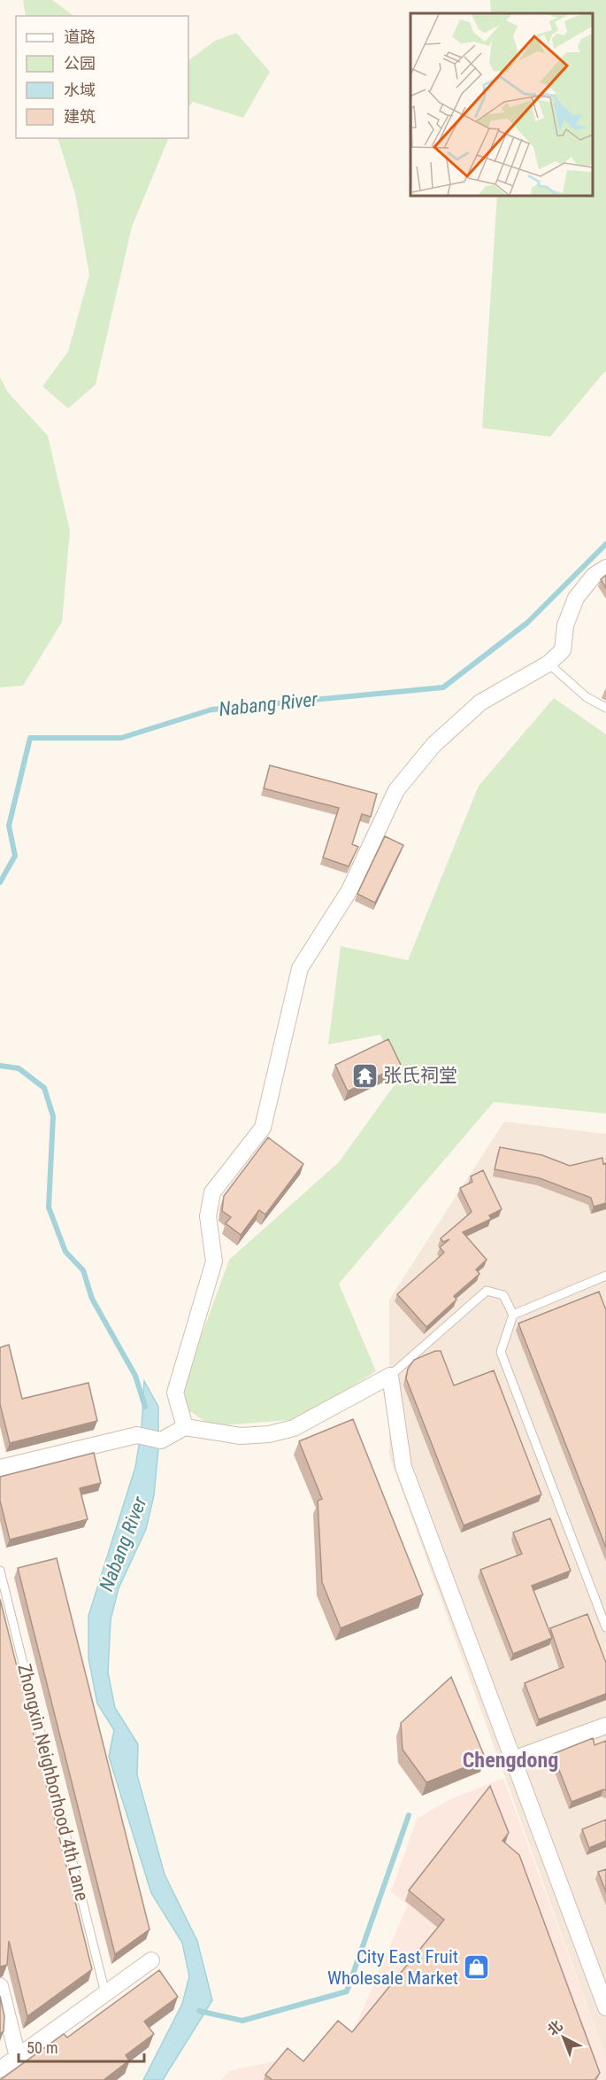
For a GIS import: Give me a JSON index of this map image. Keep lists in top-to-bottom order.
{
  "streets": {
    "lane": ["Zhongxin Neighborhood 4th Lane"]
  },
  "districts": ["Chengdong"],
  "water": ["Nabang River"],
  "places": {
    "temple": ["张氏祠堂"],
    "shop": ["City East Fruit Wholesale Market"]
  },
  "legend": [
    "道路",
    "公园",
    "水域",
    "建筑"
  ],
  "scale_bar": "50 m",
  "north": "top left"
}
